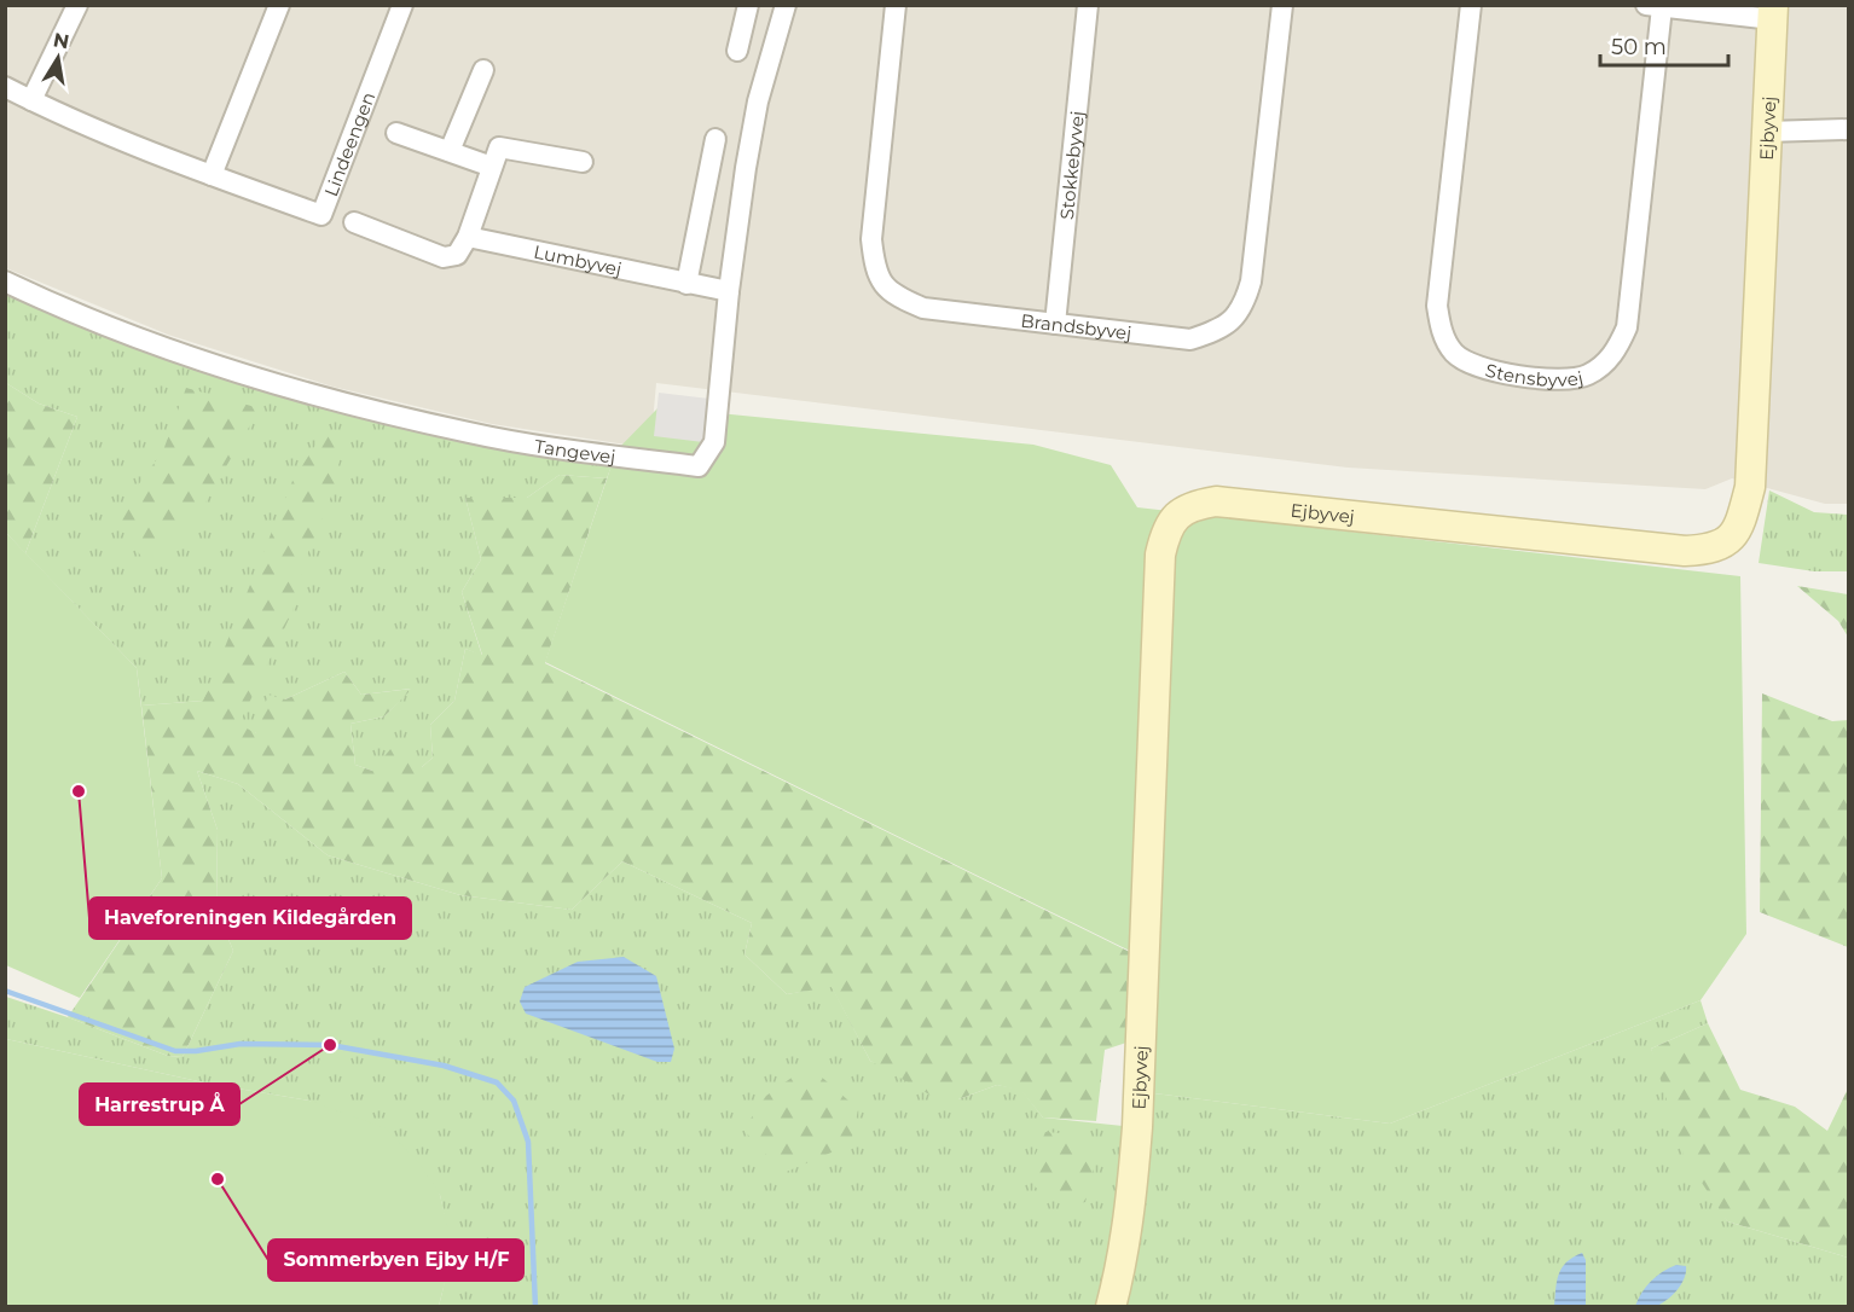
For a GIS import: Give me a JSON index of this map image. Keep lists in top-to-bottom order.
{
  "streets": {
    "street": [
      "Ejbyvej",
      "Lindeengen",
      "Stokkebyvej",
      "Lumbyvej",
      "Brandsbyvej",
      "Stensbyvej",
      "Tangevej"
    ]
  },
  "crossings": [
    ["Stokkebyvej", "Brandsbyvej"],
    ["Lumbyvej", "Tangevej"]
  ],
  "places": ["Haveforeningen Kildegården", "Harrestrup Å", "Sommerbyen Ejby H/F"],
  "scale_bar": "50 m",
  "north": "top"
}
